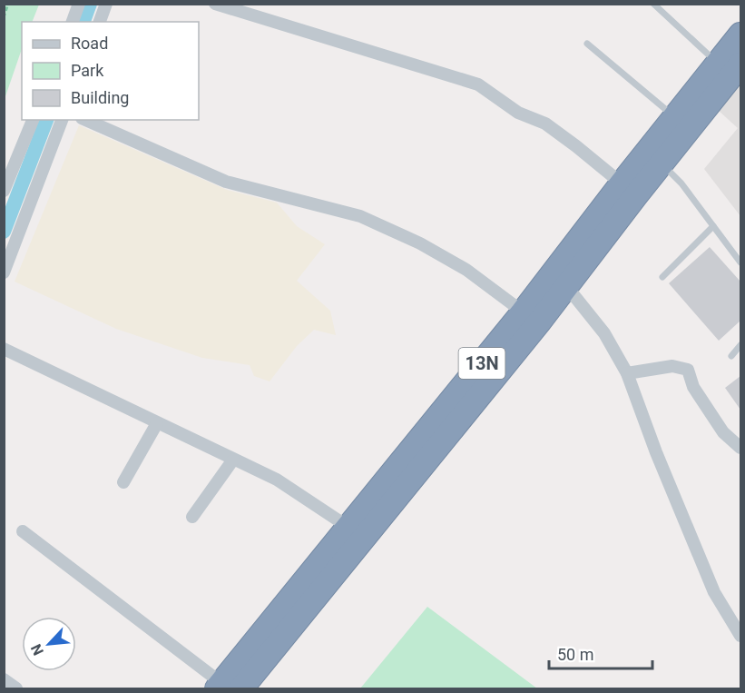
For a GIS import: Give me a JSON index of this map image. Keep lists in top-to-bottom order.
{
  "streets": {
    "highway": ["13N"]
  },
  "legend": ["Road", "Park", "Building"],
  "scale_bar": "50 m",
  "north": "bottom left"
}
